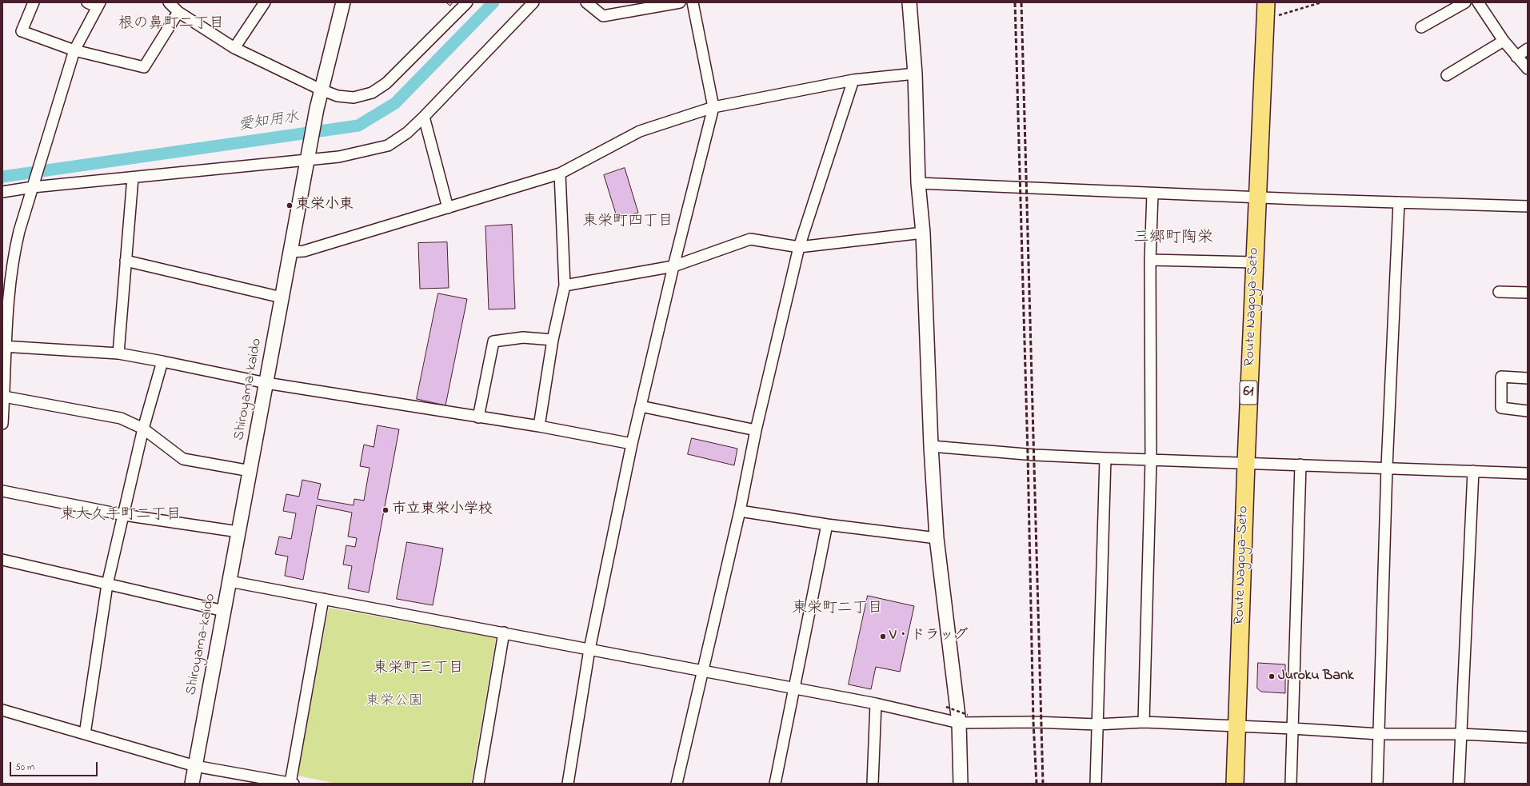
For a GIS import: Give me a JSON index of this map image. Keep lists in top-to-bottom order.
{
  "streets": {
    "main road": ["Route Nagoya-Seto", "61"],
    "street": ["Shiroyama-kaido"]
  },
  "districts": [
    "根の鼻町二丁目",
    "東栄町四丁目",
    "三郷町陶栄",
    "東大久手町二丁目",
    "東栄町二丁目",
    "東栄町三丁目"
  ],
  "water": ["愛知用水"],
  "parks": ["東栄公園"],
  "places": [
    "東栄小東",
    "市立東栄小学校",
    "V・ドラッグ",
    "Juroku Bank"
  ],
  "scale_bar": "50 m"
}
